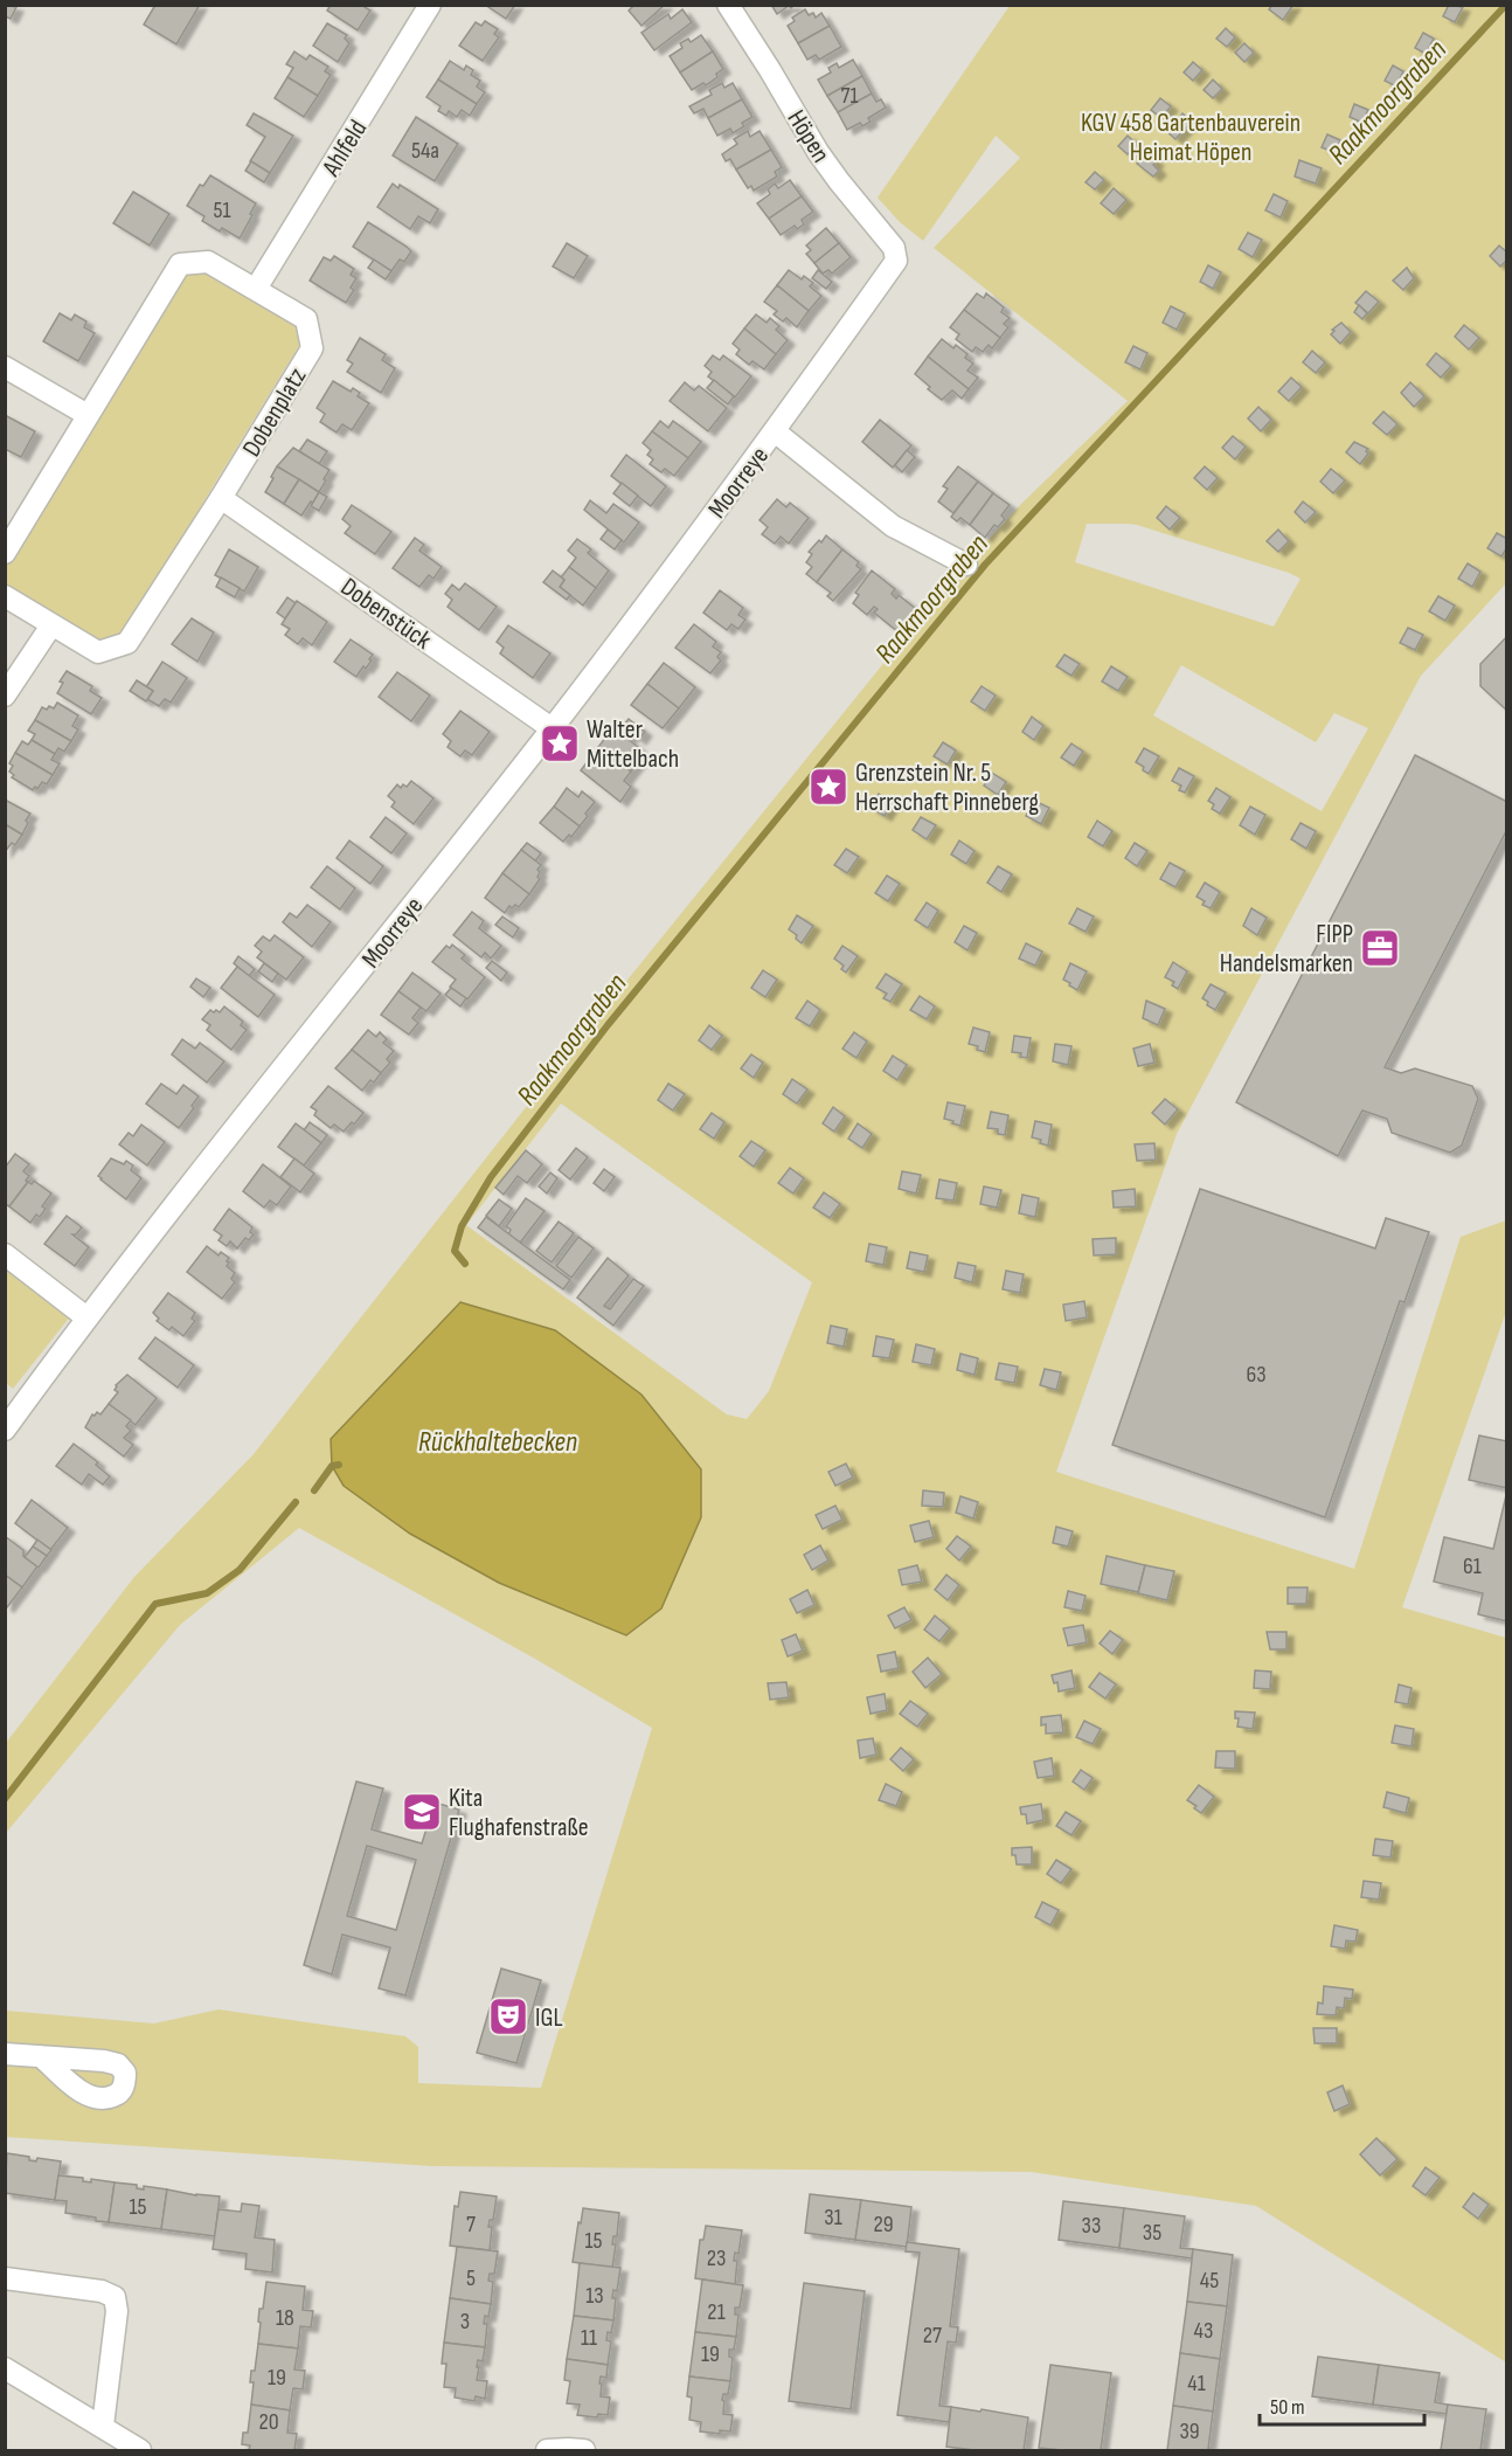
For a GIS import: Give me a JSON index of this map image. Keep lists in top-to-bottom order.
{
  "streets": {
    "street": [
      "Höpen",
      "Ahlfeld",
      "Dobenplatz",
      "Moorreye",
      "Dobenstück"
    ]
  },
  "crossings": [
    ["Höpen", "Moorreye"],
    ["Ahlfeld", "Dobenplatz"],
    ["Dobenplatz", "Dobenstück"],
    ["Moorreye", "Dobenstück"]
  ],
  "water": ["Raakmoorgraben", "Rückhaltebecken"],
  "parks": ["KGV 458 Gartenbauverein Heimat Höpen"],
  "places": {
    "place": ["Walter Mittelbach", "Grenzstein Nr. 5 Herrschaft Pinneberg"],
    "office": ["FIPP Handelsmarken"],
    "school or university": ["Kita Flughafenstraße"],
    "theatre": ["IGL"]
  },
  "house_numbers": [
    "71",
    "54a",
    "51",
    "63",
    "61",
    "15",
    "31",
    "7",
    "29",
    "33",
    "35",
    "15",
    "23",
    "5",
    "45",
    "13",
    "21",
    "18",
    "3",
    "43",
    "27",
    "11",
    "19",
    "19",
    "41",
    "20",
    "39"
  ],
  "scale_bar": "50 m"
}
